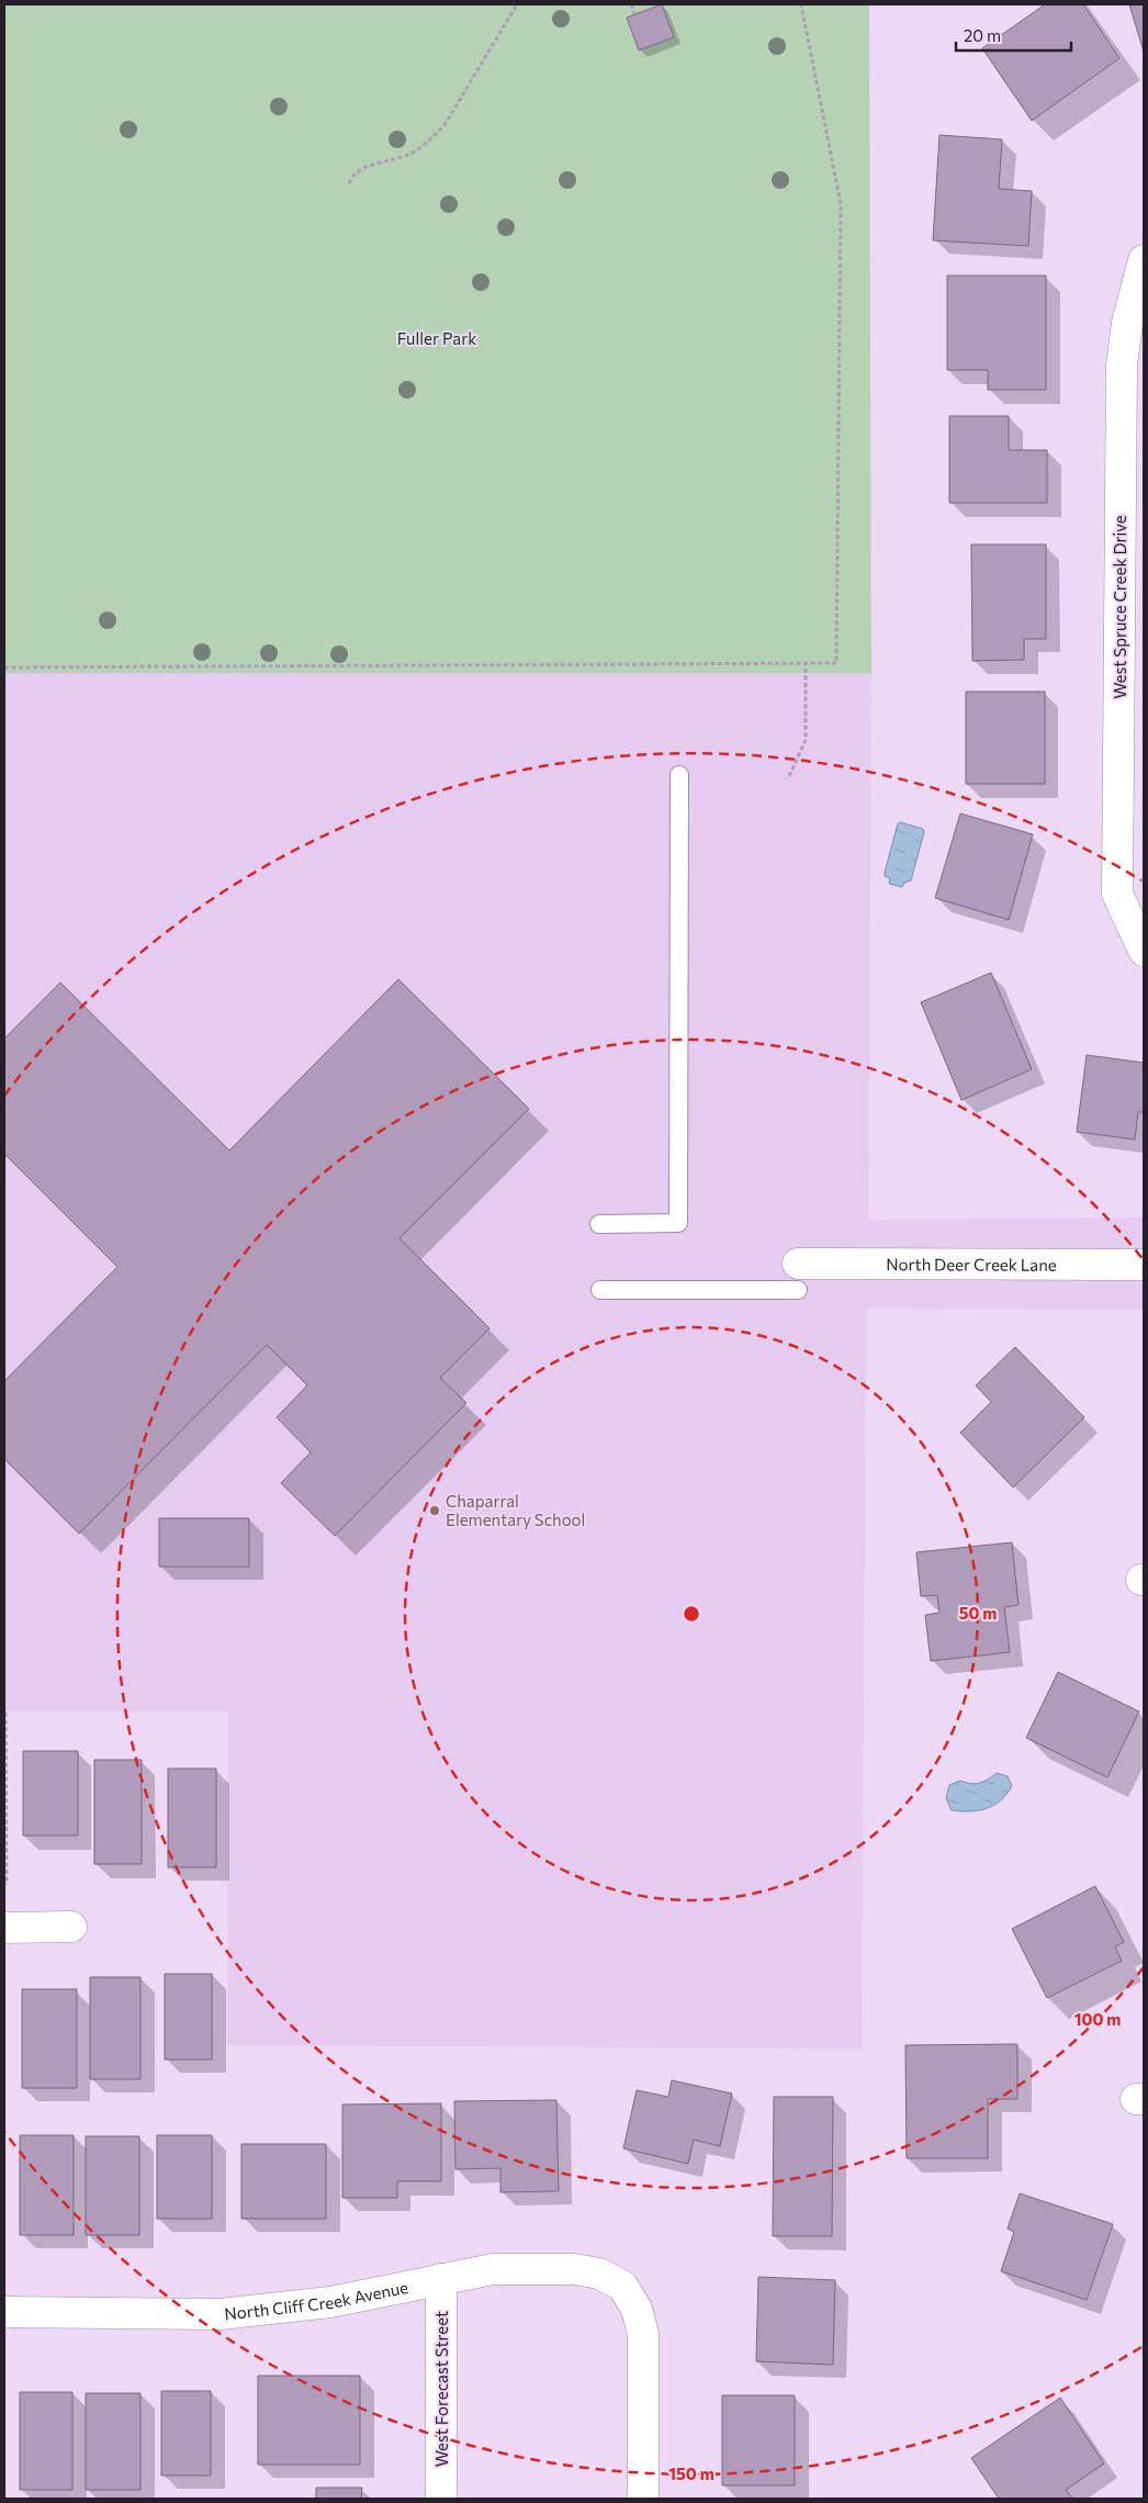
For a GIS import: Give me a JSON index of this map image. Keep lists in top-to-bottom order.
{
  "streets": {
    "street": [
      "West Spruce Creek Drive",
      "North Deer Creek Lane",
      "North Cliff Creek Avenue",
      "West Forecast Street"
    ]
  },
  "crossings": [
    ["North Cliff Creek Avenue", "West Forecast Street"]
  ],
  "parks": ["Fuller Park"],
  "places": ["Chaparral Elementary School"],
  "scale_bar": "20 m",
  "rings": ["50 m", "100 m", "150 m"]
}
